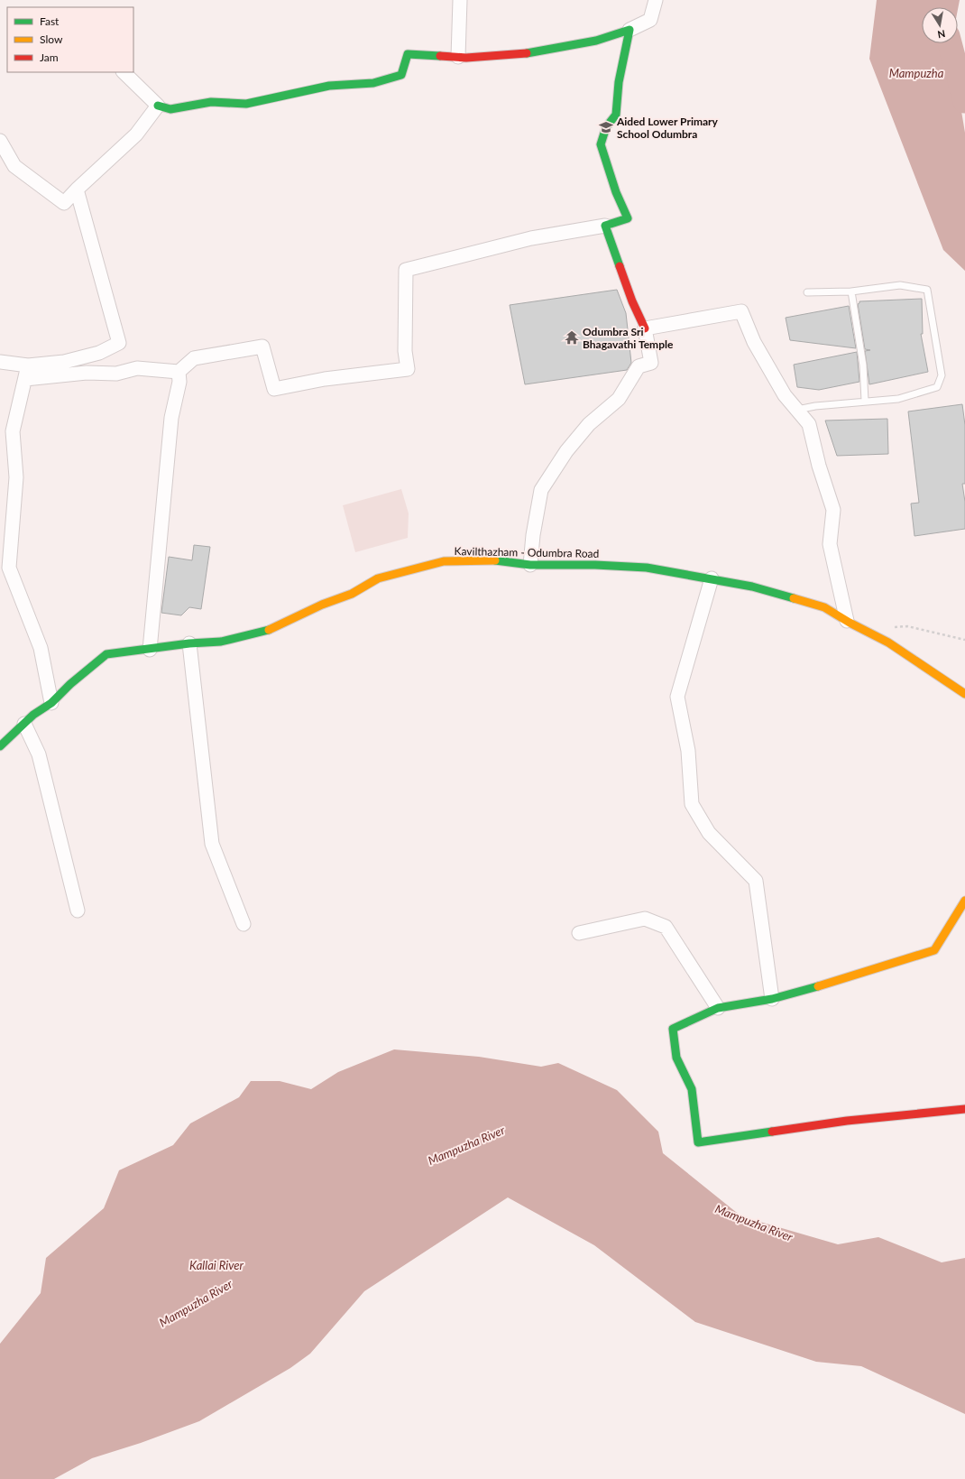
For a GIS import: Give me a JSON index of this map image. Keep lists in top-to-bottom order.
{
  "streets": {
    "street": ["Kavilthazham - Odumbra Road"]
  },
  "water": ["Mampuzha", "Mampuzha River", "Kallai River"],
  "places": {
    "school or university": ["Aided Lower Primary School Odumbra"],
    "temple": ["Odumbra Sri Bhagavathi Temple"]
  },
  "legend": ["Fast", "Slow", "Jam"],
  "north": "bottom"
}
